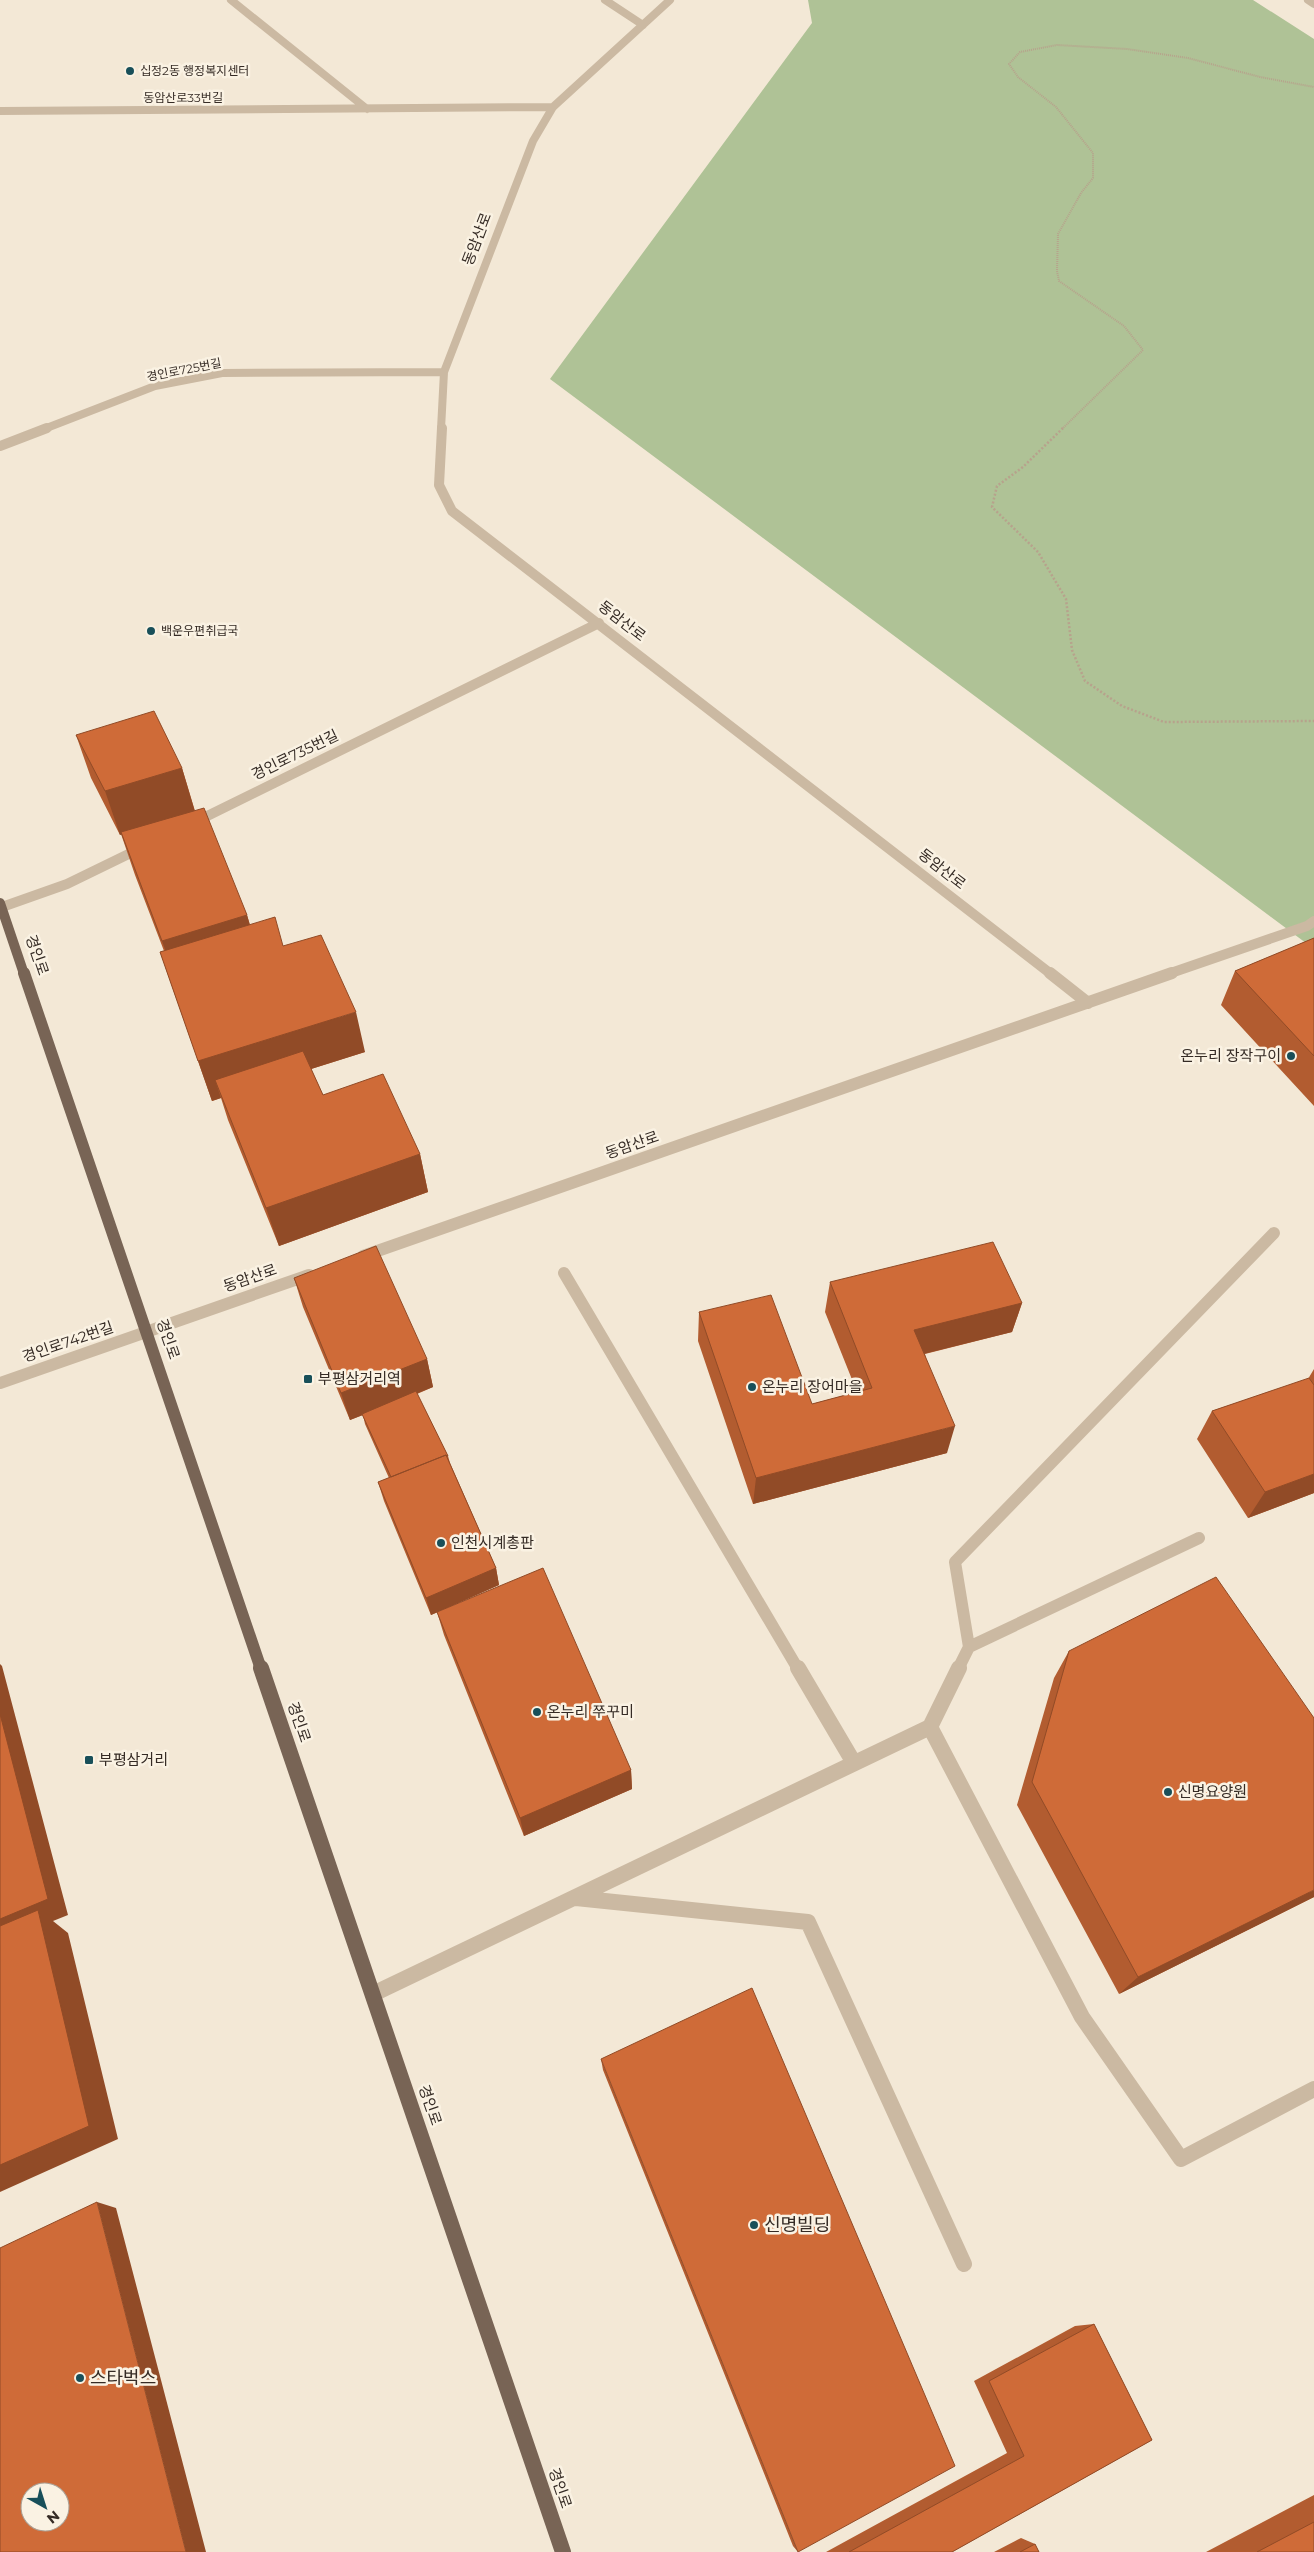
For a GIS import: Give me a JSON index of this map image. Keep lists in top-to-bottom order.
{
  "streets": {
    "main road": ["경인로"],
    "lane": [
      "동암산로33번길",
      "동암산로",
      "경인로725번길",
      "경인로735번길",
      "경인로742번길"
    ]
  },
  "crossings": [
    ["동암산로33번길", "동암산로"],
    ["동암산로", "경인로725번길"],
    ["동암산로", "경인로735번길"],
    ["동암산로", "경인로"],
    ["동암산로", "경인로742번길"],
    ["경인로", "경인로742번길"]
  ],
  "places": {
    "other": [
      "십정2동 행정복지센터",
      "백운우편취급국",
      "온누리 장작구이",
      "온누리 장어마을",
      "인천시계총판",
      "온누리 쭈꾸미",
      "신명요양원",
      "신명빌딩",
      "스타벅스"
    ],
    "transit": ["부평삼거리역", "부평삼거리"]
  },
  "north": "bottom right"
}
